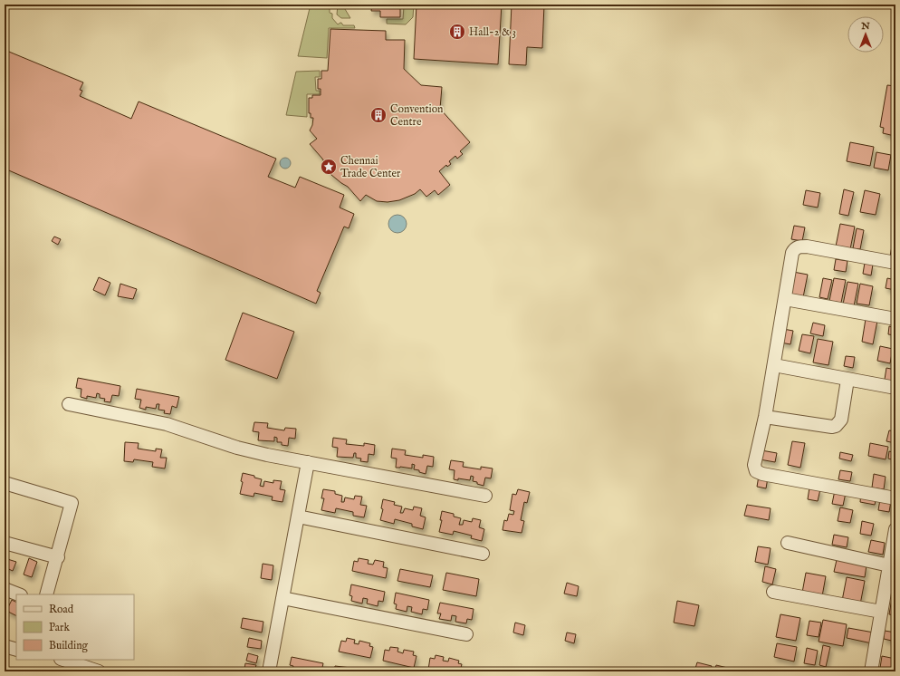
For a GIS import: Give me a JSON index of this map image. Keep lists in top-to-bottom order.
{
  "places": {
    "building": ["Hall-2 & 3", "Convention Centre"],
    "place": ["Chennai Trade Center"]
  },
  "legend": ["Road", "Park", "Building"],
  "north": "top"
}
